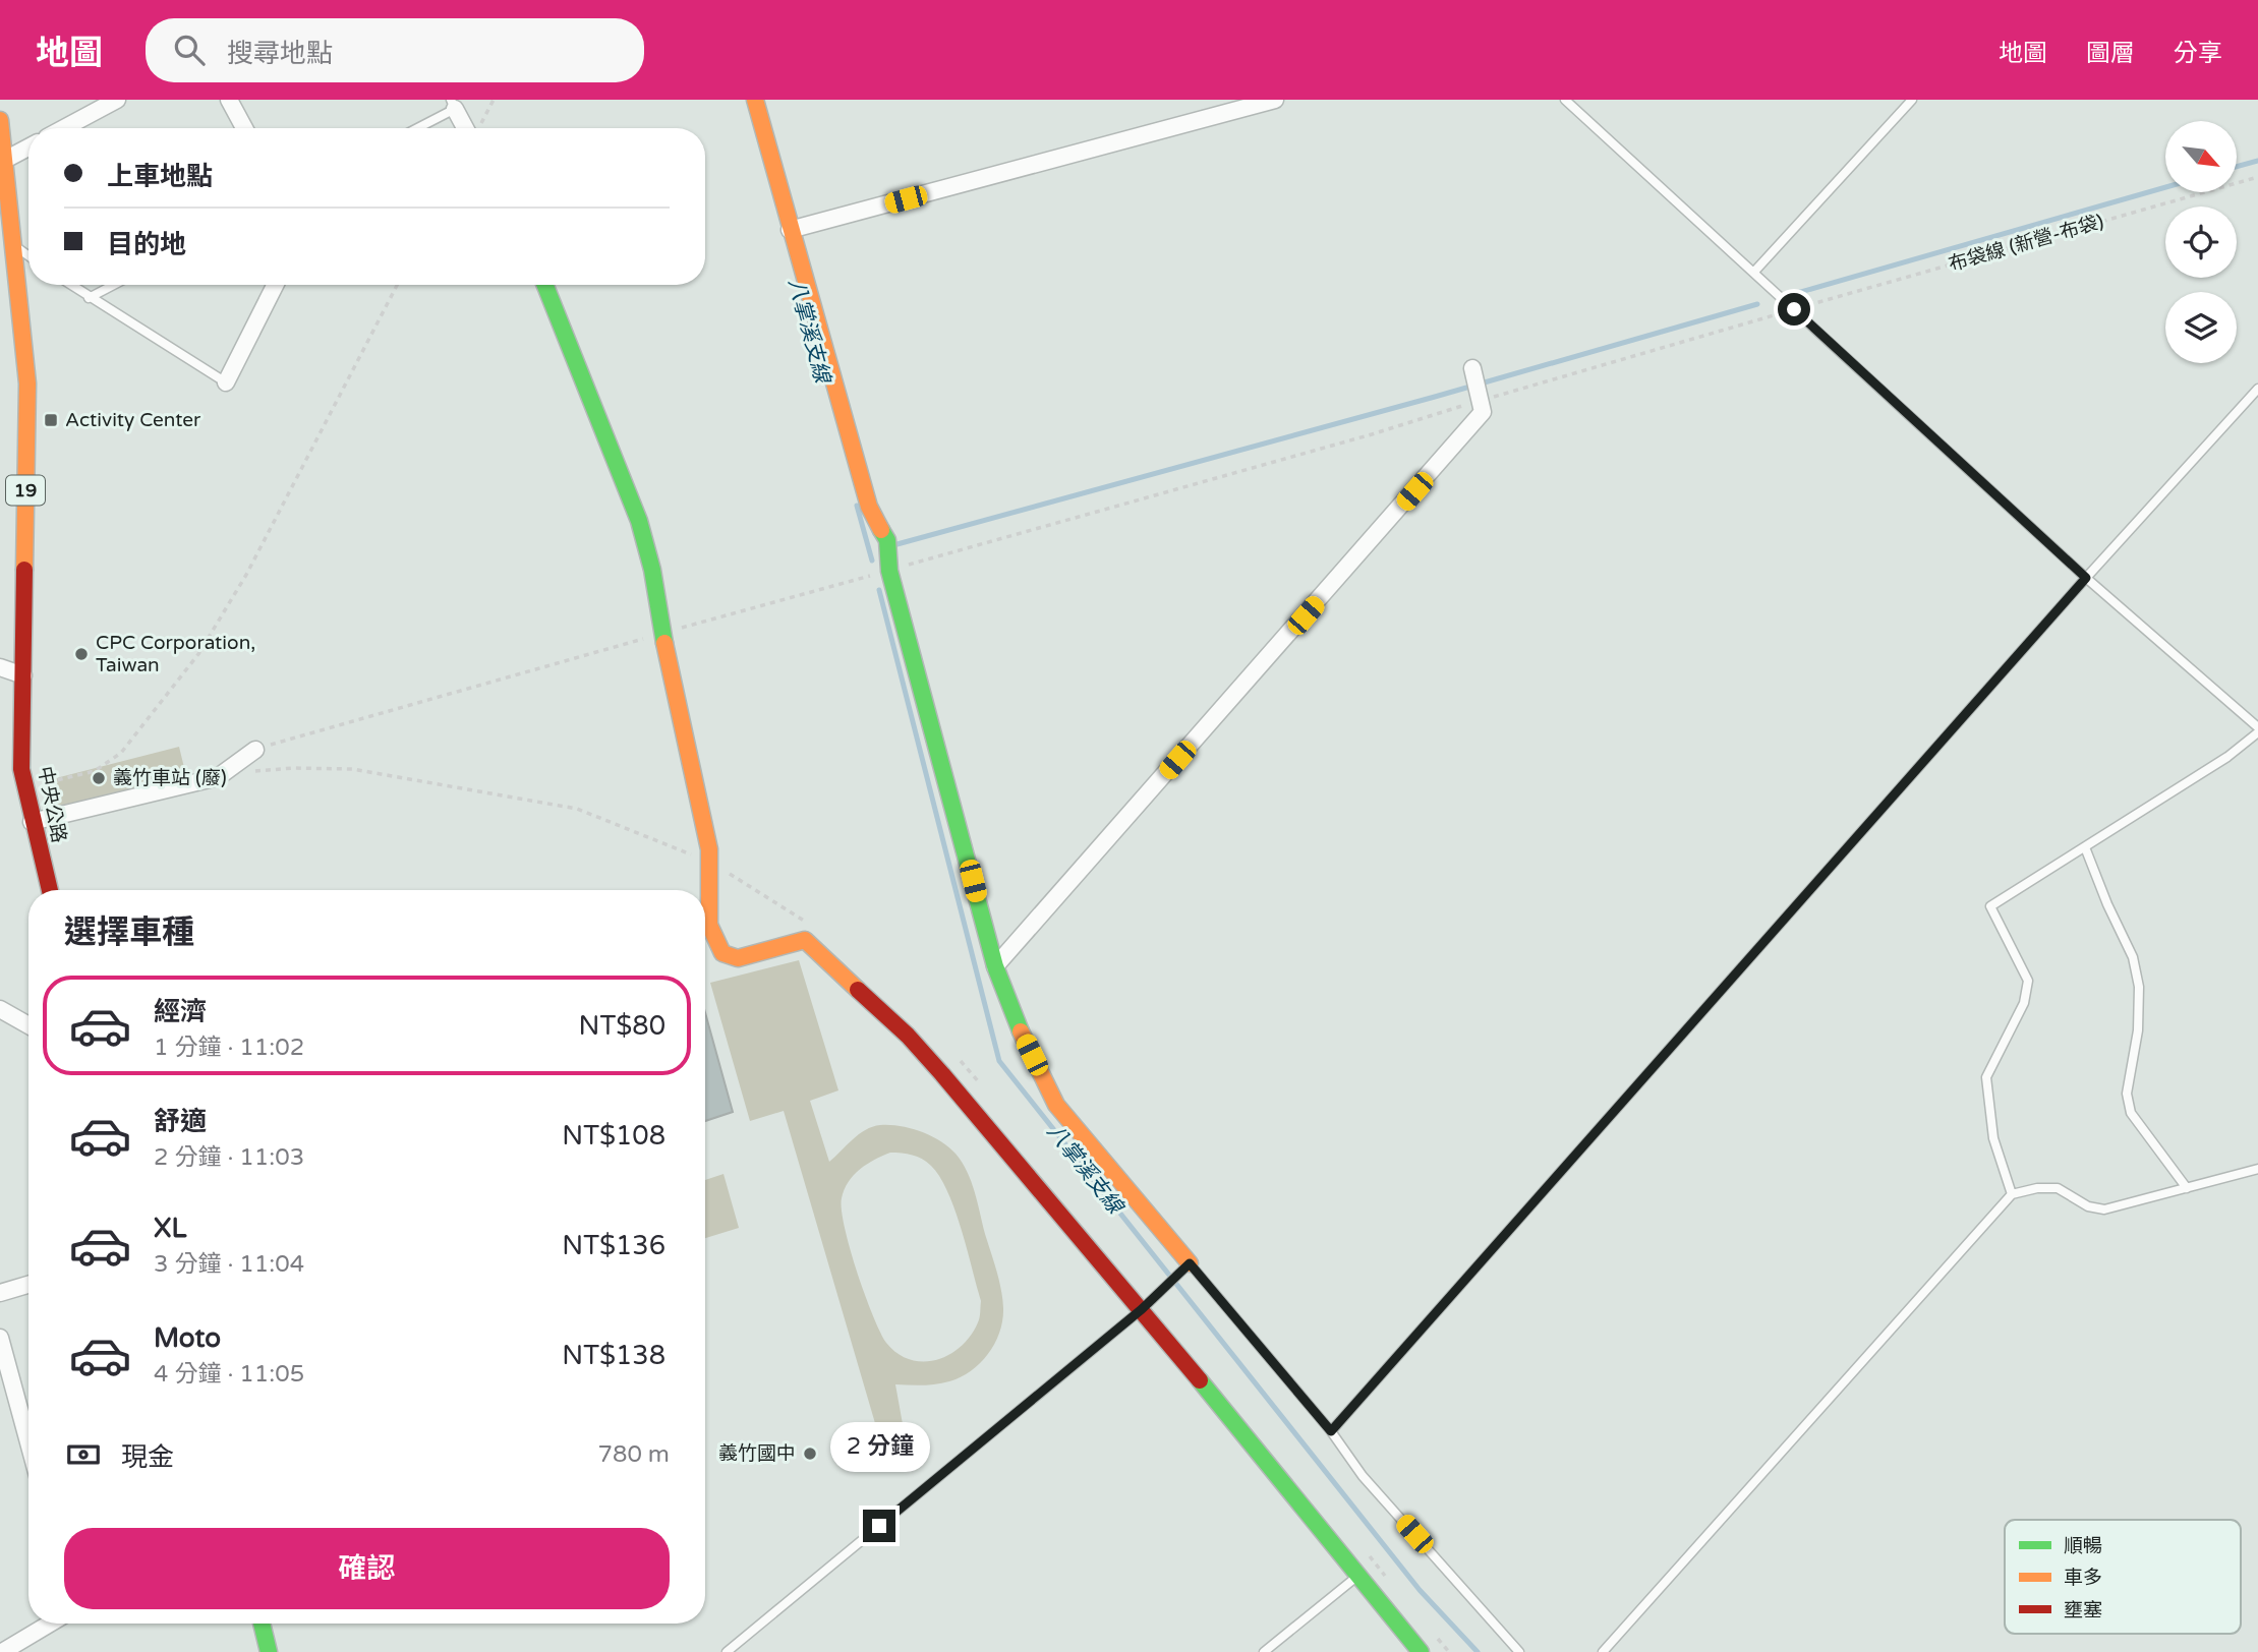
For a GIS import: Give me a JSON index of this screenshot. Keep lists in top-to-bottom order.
{
  "streets": {
    "street": ["19", "中央公路"],
    "path": ["布袋線 (新營-布袋)"]
  },
  "water": ["八掌溪支線"],
  "places": {
    "transit": ["Activity Center"],
    "other": ["CPC Corporation, Taiwan", "義竹車站 (廢)", "義竹國中"]
  },
  "legend": ["順暢", "車多", "壅塞"],
  "north": "bottom right",
  "page": {
    "header": "地圖",
    "search": "搜尋地點",
    "nav": ["地圖", "圖層", "分享"],
    "banner": ["上車地點", "目的地"],
    "heading": "選擇車種",
    "list": [
      {
        "name": "經濟",
        "note": "1 分鐘 · 11:02",
        "value": "NT$80"
      },
      {
        "name": "舒適",
        "note": "2 分鐘 · 11:03",
        "value": "NT$108"
      },
      {
        "name": "XL",
        "note": "3 分鐘 · 11:04",
        "value": "NT$136"
      },
      {
        "name": "Moto",
        "note": "4 分鐘 · 11:05",
        "value": "NT$138"
      }
    ],
    "pay": ["現金", "780 m"],
    "bubble": "2 分鐘",
    "buttons": "確認"
  }
}
